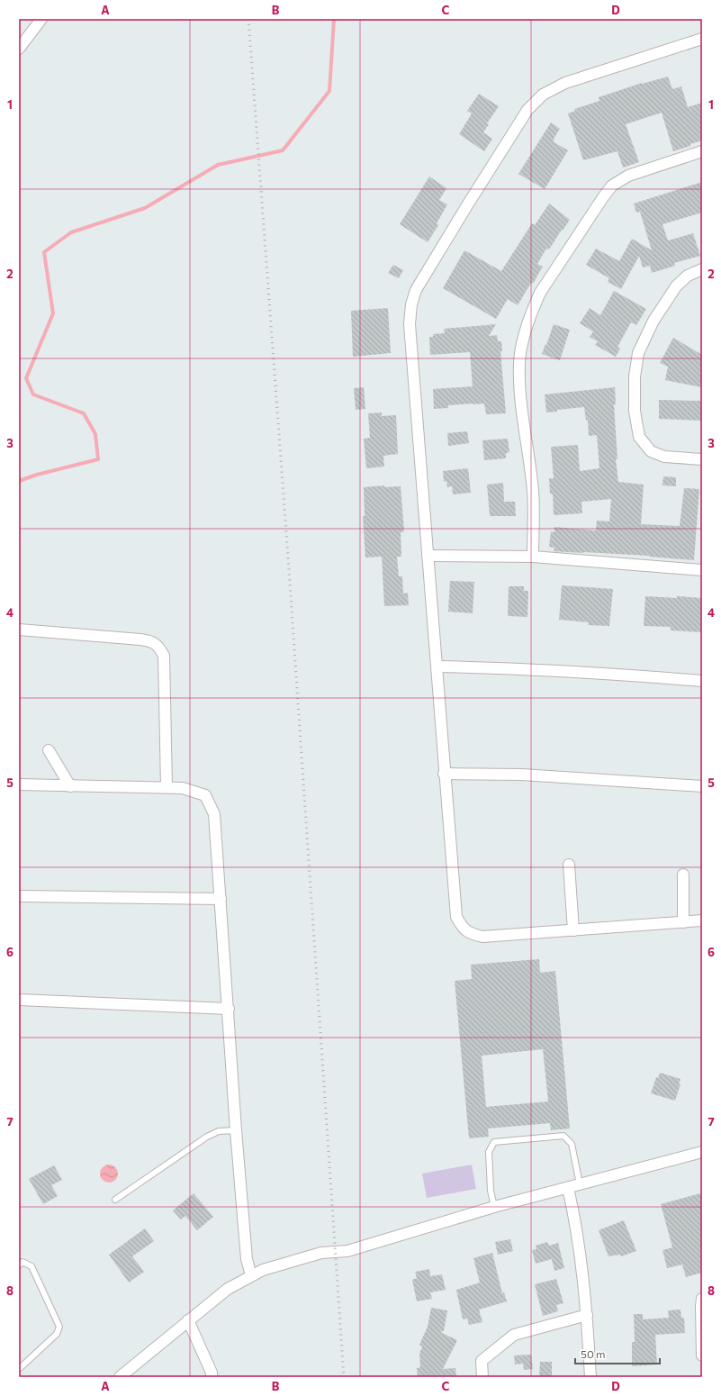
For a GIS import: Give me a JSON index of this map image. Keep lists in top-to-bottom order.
{
  "scale_bar": "50 m",
  "grid": {
    "columns": [
      "A",
      "B",
      "C",
      "D"
    ],
    "rows": [
      "1",
      "2",
      "3",
      "4",
      "5",
      "6",
      "7",
      "8"
    ]
  }
}
